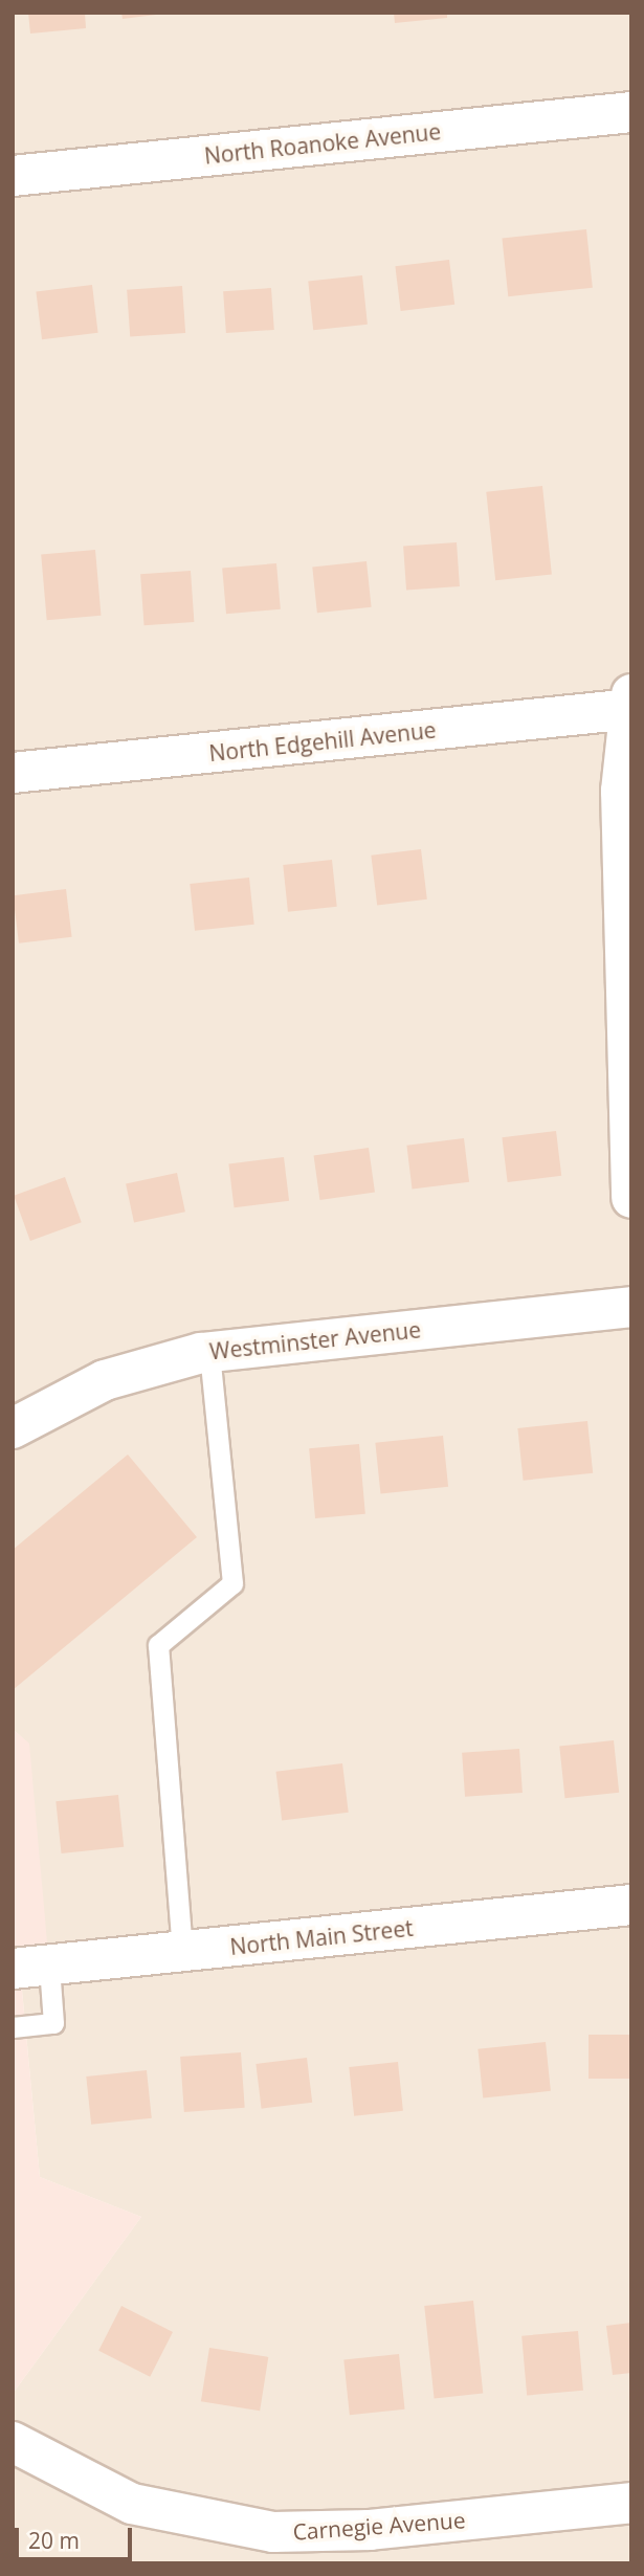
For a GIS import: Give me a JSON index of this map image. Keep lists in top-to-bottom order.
{
  "streets": {
    "street": [
      "North Roanoke Avenue",
      "North Edgehill Avenue",
      "Westminster Avenue",
      "North Main Street",
      "Carnegie Avenue"
    ]
  },
  "scale_bar": "20 m"
}
